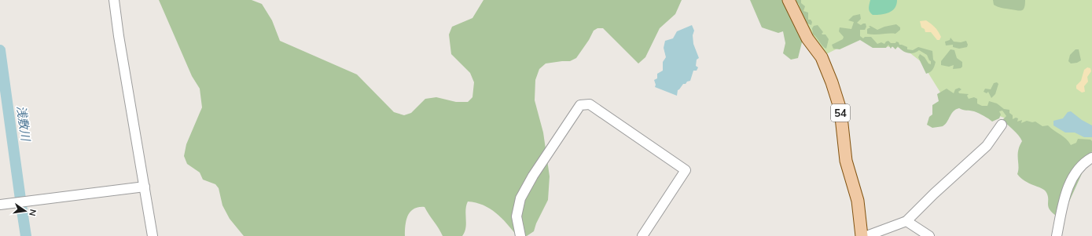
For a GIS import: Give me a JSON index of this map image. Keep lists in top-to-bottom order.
{
  "streets": {
    "main road": ["54"]
  },
  "water": ["浅敷川"],
  "north": "right"
}
